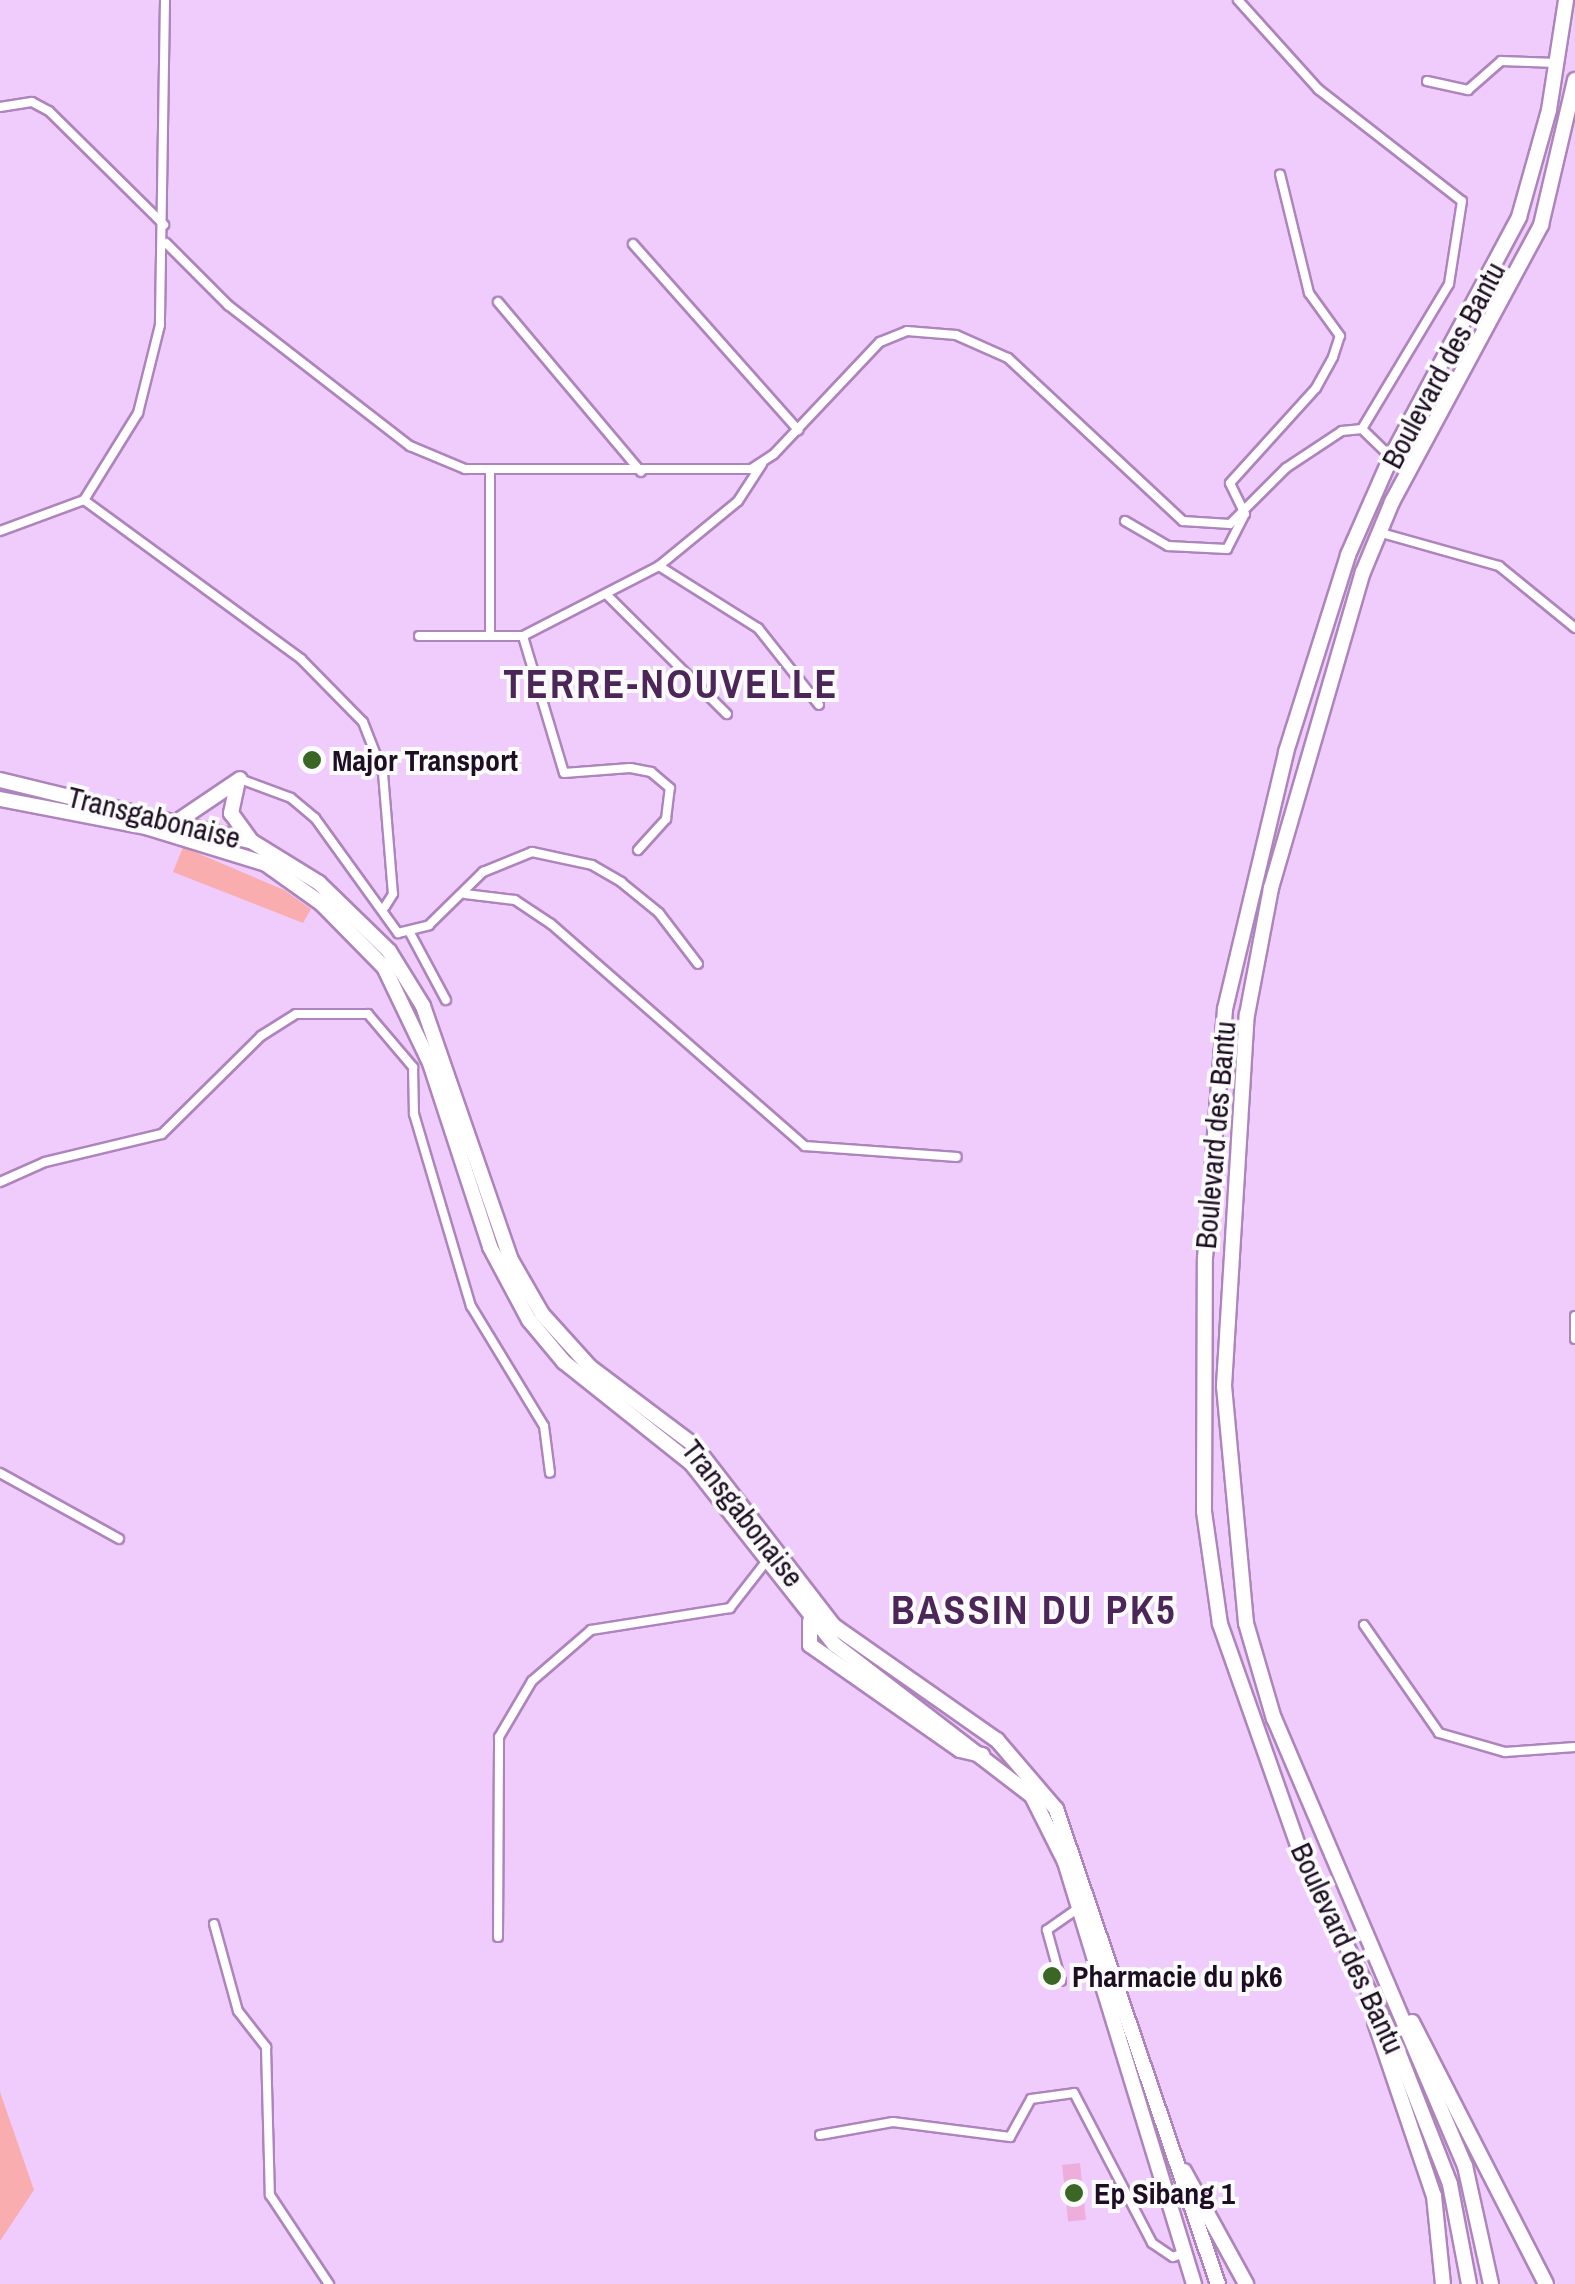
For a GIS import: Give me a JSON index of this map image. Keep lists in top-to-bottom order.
{
  "streets": {
    "highway": ["Boulevard des Bantu", "Transgabonaise"]
  },
  "districts": ["TERRE-NOUVELLE", "BASSIN DU PK5"],
  "places": ["Major Transport", "Pharmacie du pk6", "Ep Sibang 1"]
}
